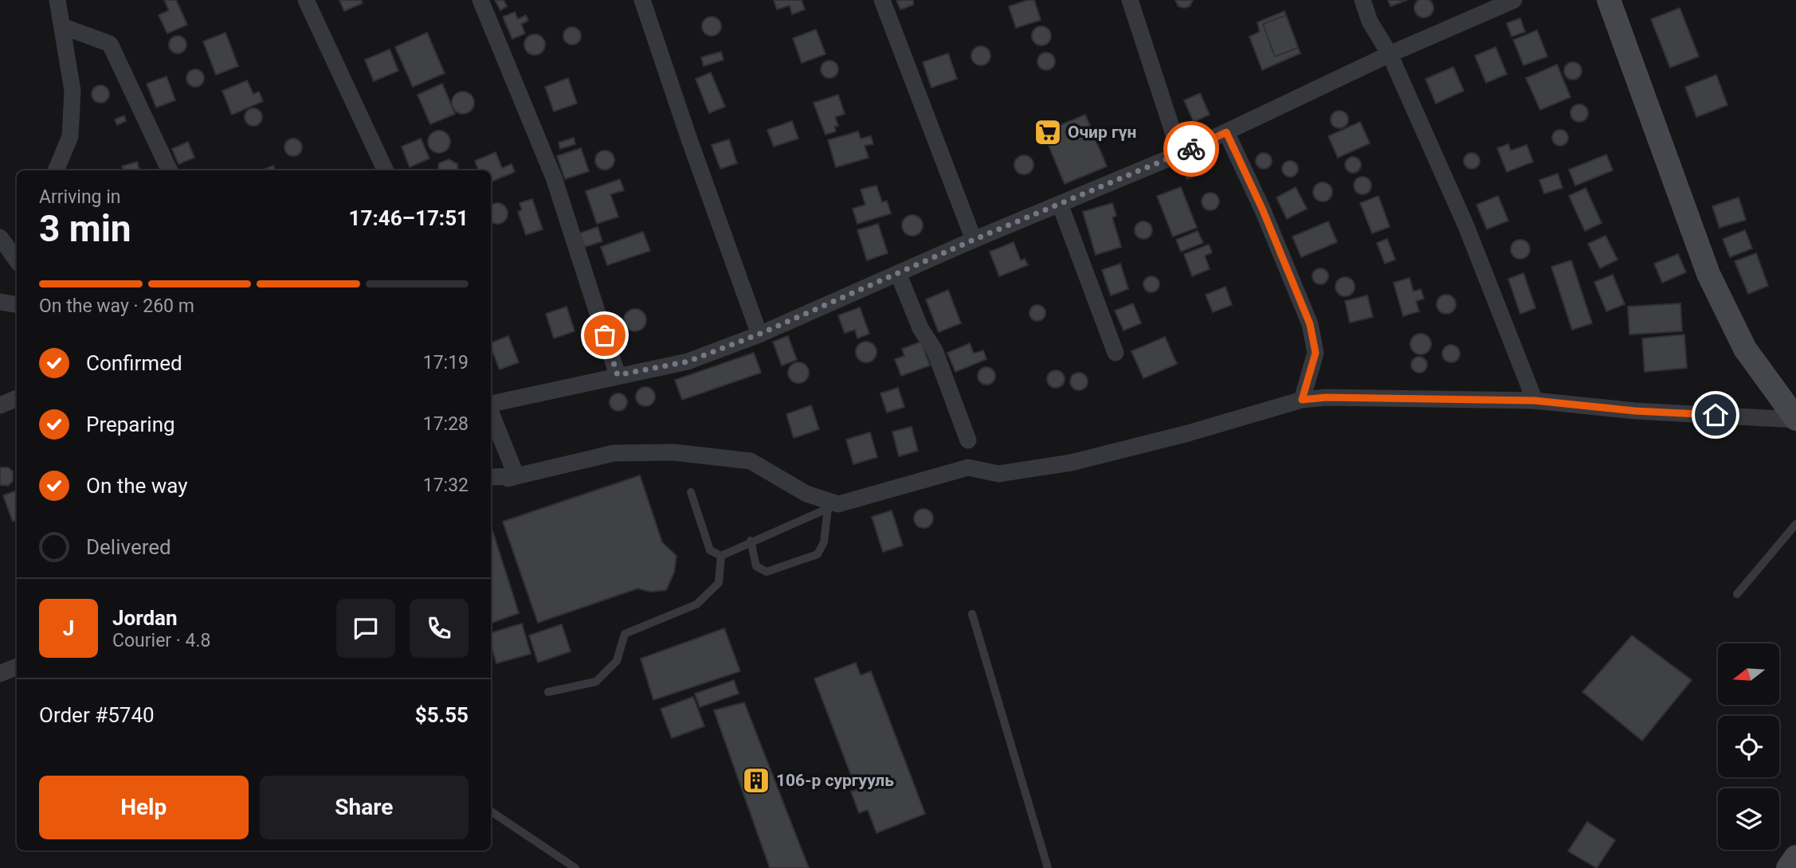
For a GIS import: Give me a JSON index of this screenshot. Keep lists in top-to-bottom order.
{
  "places": {
    "supermarket": ["Очир гүн"],
    "building": ["106-р сургууль"]
  },
  "north": "left",
  "page": {
    "heading": ["3 min", "Arriving in", "17:46–17:51"],
    "panel": [
      "Jordan",
      "Courier · 4.8",
      "Order #5740",
      "$5.55"
    ],
    "bar": "On the way · 260 m",
    "list": [
      ["Confirmed", "17:19"],
      ["Preparing", "17:28"],
      ["On the way", "17:32"],
      "Delivered"
    ],
    "round": "J",
    "buttons": ["Help", "Share"]
  }
}
